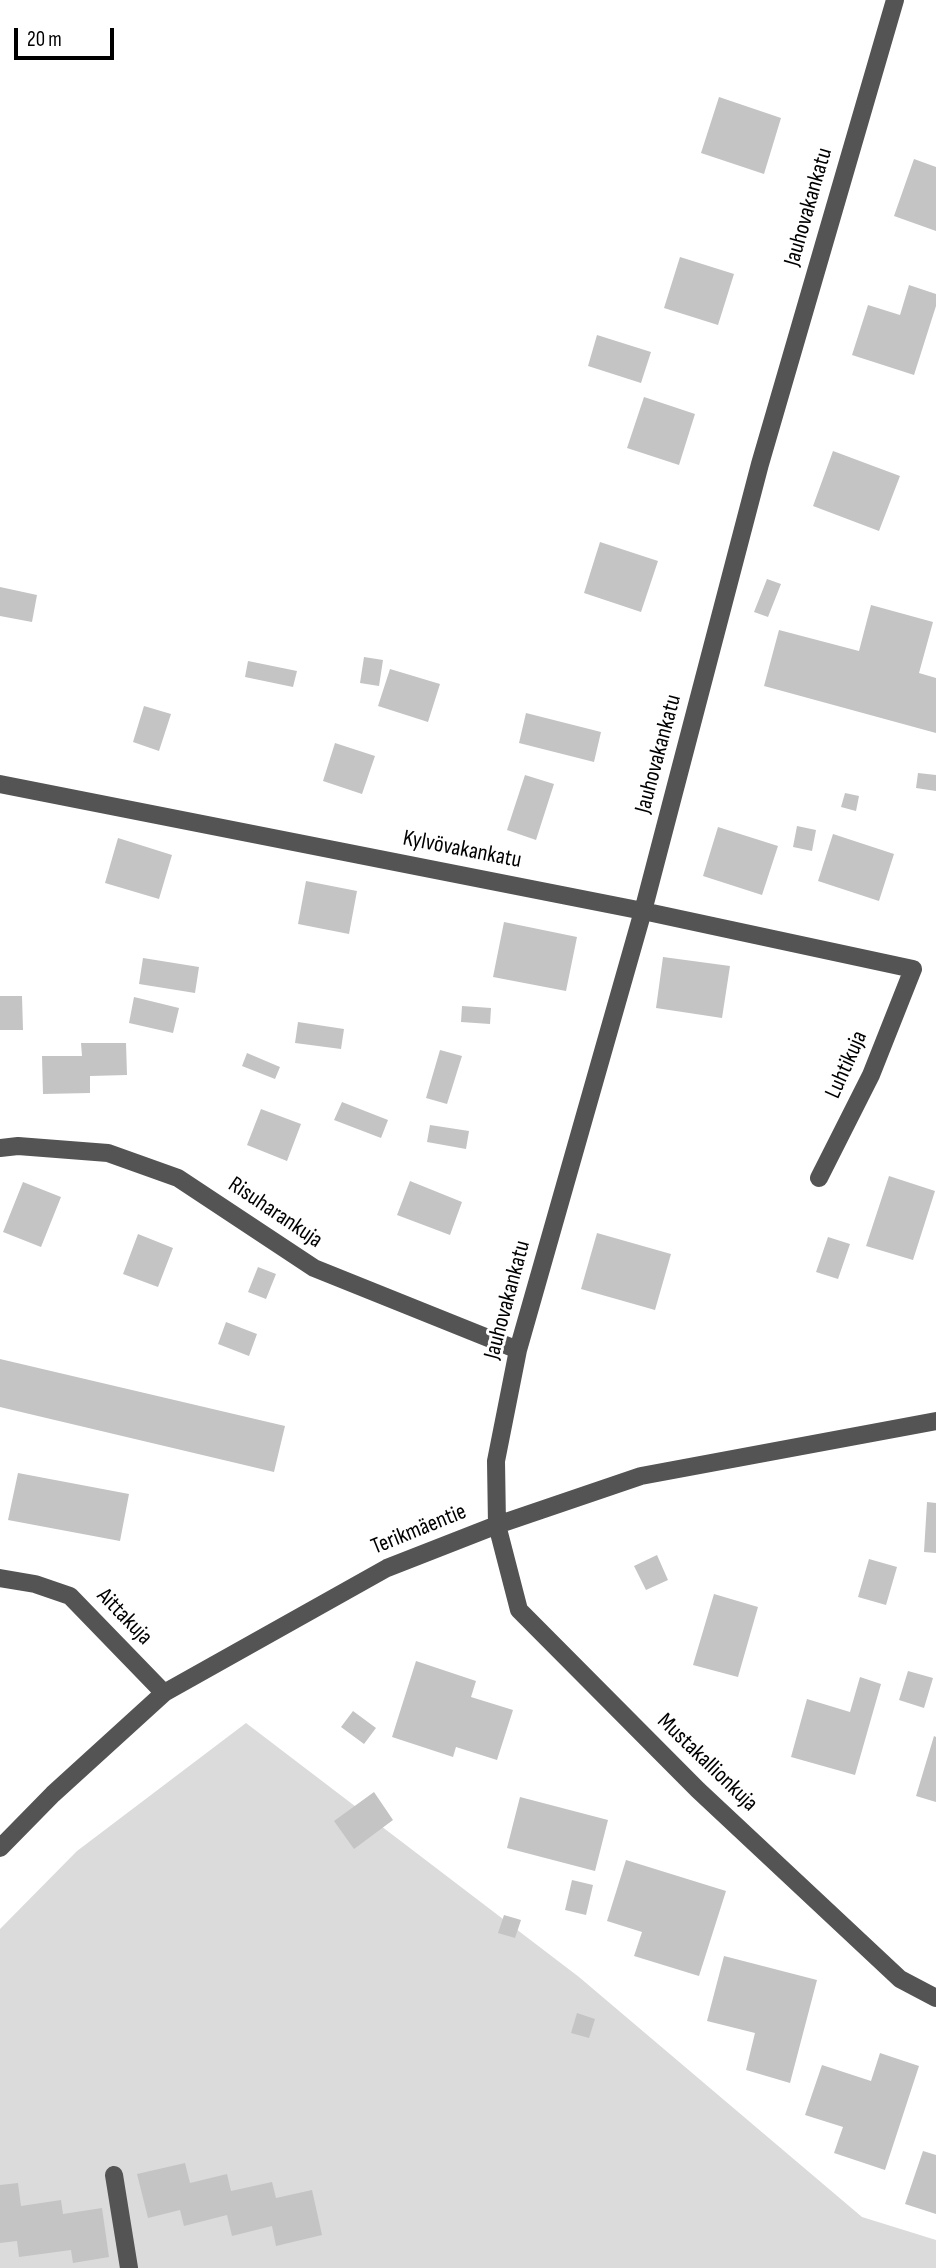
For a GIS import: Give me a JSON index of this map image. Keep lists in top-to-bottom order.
{
  "streets": {
    "street": [
      "Jauhovakankatu",
      "Kylvövakankatu",
      "Luhtikuja",
      "Risuharankuja",
      "Terikmäentie",
      "Aittakuja",
      "Mustakallionkuja"
    ]
  },
  "crossings": [
    ["Jauhovakankatu", "Kylvövakankatu"],
    ["Jauhovakankatu", "Risuharankuja"],
    ["Jauhovakankatu", "Terikmäentie"],
    ["Jauhovakankatu", "Mustakallionkuja"],
    ["Kylvövakankatu", "Luhtikuja"],
    ["Terikmäentie", "Aittakuja"],
    ["Terikmäentie", "Mustakallionkuja"]
  ],
  "scale_bar": "20 m"
}
